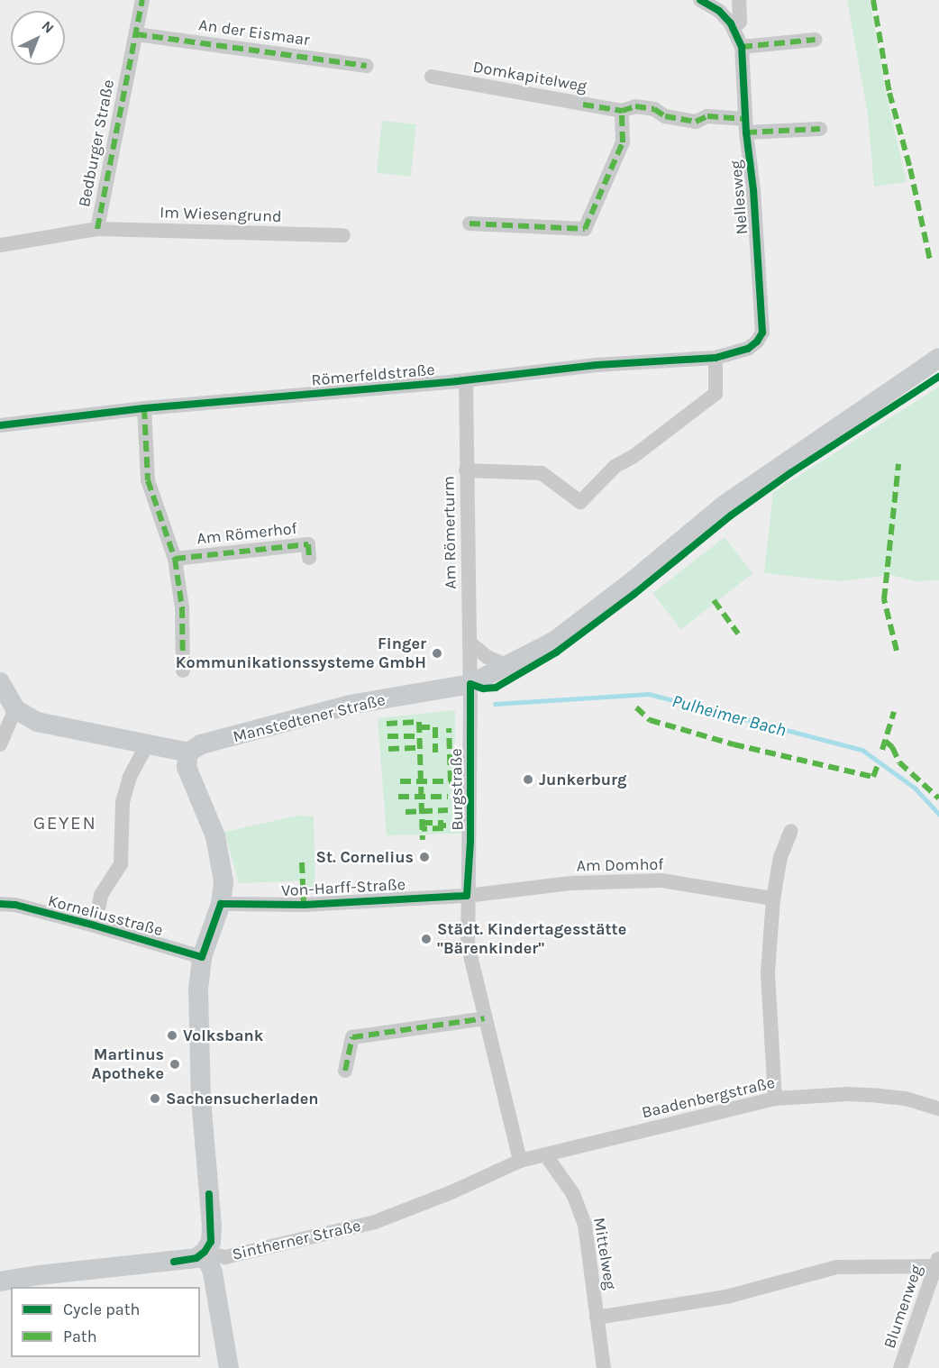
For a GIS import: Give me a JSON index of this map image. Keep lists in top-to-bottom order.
{
  "streets": {
    "street": [
      "An der Eismaar",
      "Domkapitelweg",
      "Bedburger Straße",
      "Nellesweg",
      "Im Wiesengrund",
      "Römerfeldstraße",
      "Am Römerturm",
      "Am Römerhof",
      "Manstedtener Straße",
      "Burgstraße",
      "Am Domhof",
      "Von-Harff-Straße",
      "Korneliusstraße",
      "Baadenbergstraße",
      "Sintherner Straße",
      "Mittelweg",
      "Blumenweg"
    ]
  },
  "crossings": [
    ["An der Eismaar", "Bedburger Straße"],
    ["Domkapitelweg", "Nellesweg"],
    ["Bedburger Straße", "Im Wiesengrund"],
    ["Nellesweg", "Römerfeldstraße"],
    ["Römerfeldstraße", "Am Römerturm"],
    ["Am Römerturm", "Manstedtener Straße"],
    ["Am Römerturm", "Burgstraße"],
    ["Manstedtener Straße", "Burgstraße"],
    ["Burgstraße", "Am Domhof"],
    ["Burgstraße", "Von-Harff-Straße"],
    ["Burgstraße", "Baadenbergstraße"],
    ["Burgstraße", "Sintherner Straße"],
    ["Am Domhof", "Von-Harff-Straße"],
    ["Baadenbergstraße", "Sintherner Straße"],
    ["Baadenbergstraße", "Mittelweg"]
  ],
  "districts": ["GEYEN"],
  "water": ["Pulheimer Bach"],
  "places": [
    "Finger Kommunikationssysteme GmbH",
    "Junkerburg",
    "St. Cornelius",
    "Städt. Kindertagesstätte \"Bärenkinder\"",
    "Volksbank",
    "Martinus Apotheke",
    "Sachensucherladen"
  ],
  "legend": ["Cycle path", "Path"],
  "north": "top right"
}
